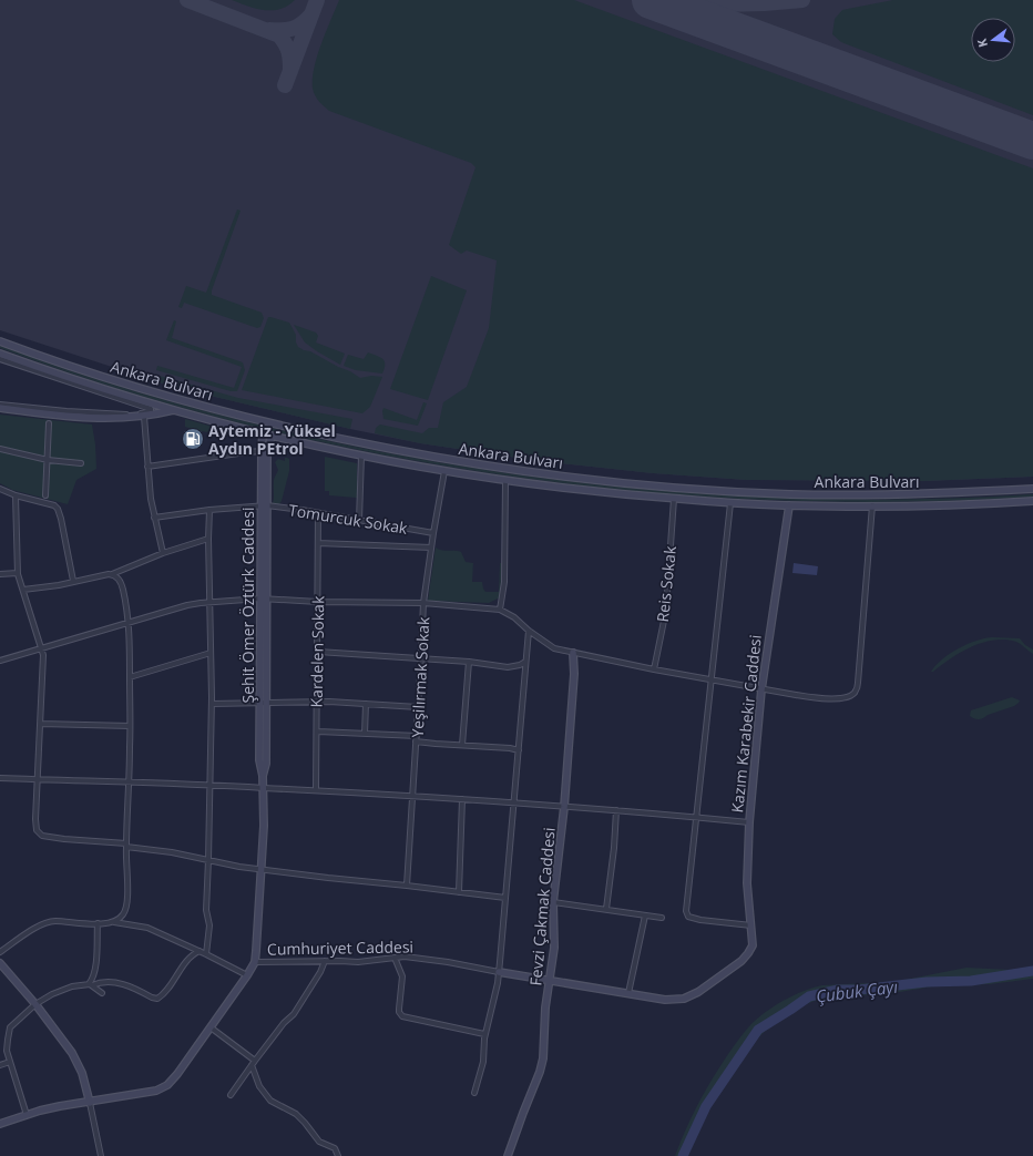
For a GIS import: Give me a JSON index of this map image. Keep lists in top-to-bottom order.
{
  "streets": {
    "street": [
      "Ankara Bulvarı",
      "Tomurcuk Sokak",
      "Reis Sokak",
      "Şehit Ömer Öztürk Caddesi",
      "Kardelen Sokak",
      "Yeşilırmak Sokak",
      "Kazım Karabekir Caddesi",
      "Fevzi Çakmak Caddesi",
      "Cumhuriyet Caddesi"
    ]
  },
  "crossings": [
    ["Ankara Bulvarı", "Reis Sokak"],
    ["Ankara Bulvarı", "Şehit Ömer Öztürk Caddesi"],
    ["Ankara Bulvarı", "Yeşilırmak Sokak"],
    ["Ankara Bulvarı", "Kazım Karabekir Caddesi"],
    ["Tomurcuk Sokak", "Şehit Ömer Öztürk Caddesi"],
    ["Tomurcuk Sokak", "Kardelen Sokak"],
    ["Tomurcuk Sokak", "Yeşilırmak Sokak"],
    ["Şehit Ömer Öztürk Caddesi", "Cumhuriyet Caddesi"],
    ["Kazım Karabekir Caddesi", "Cumhuriyet Caddesi"],
    ["Fevzi Çakmak Caddesi", "Cumhuriyet Caddesi"]
  ],
  "water": ["Çubuk Çayı"],
  "places": {
    "fuel station": ["Aytemiz - Yüksel Aydın PEtrol"]
  },
  "north": "left"
}
